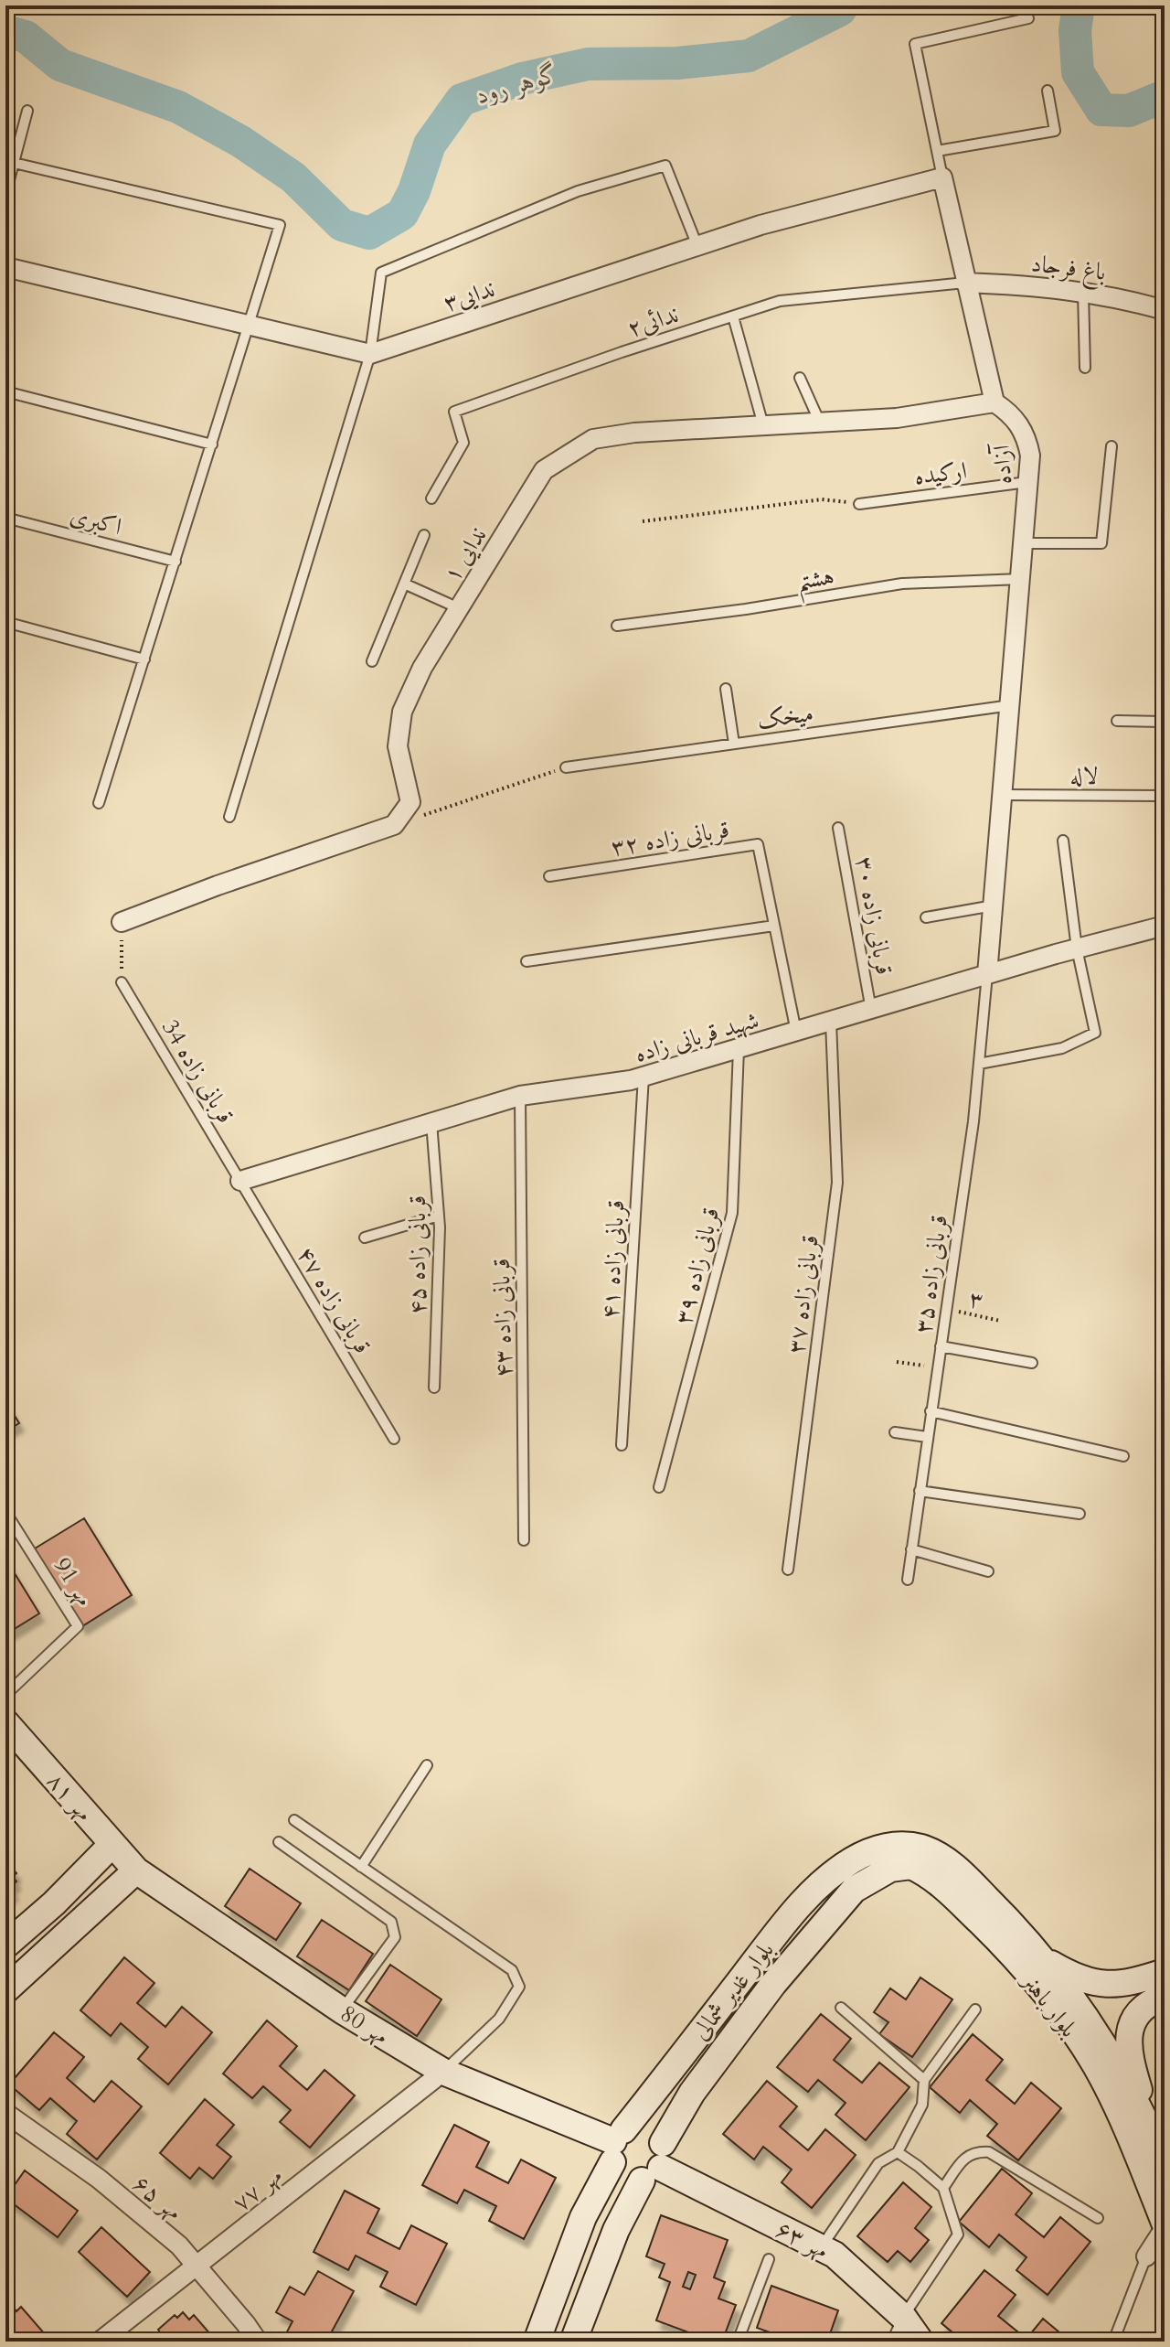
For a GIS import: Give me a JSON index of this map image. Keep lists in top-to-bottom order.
{
  "streets": {
    "main road": [
      "مهر ۸۱",
      "بلوار غدیر شمالی",
      "بلوار باهنر",
      "مهر 80",
      "مهر ۶۳"
    ],
    "street": [
      "باغ فرجاد",
      "ندایی۳",
      "آزاده",
      "ندایی ۱",
      "شهید قربانی زاده",
      "مهر ۷۷",
      "مهر ۶۵"
    ],
    "lane": [
      "ندائی۲",
      "ارکیده",
      "اکبری",
      "هشتم",
      "میخک",
      "لاله",
      "قربانی زاده ۳۲",
      "قربانی زاده ۳۰",
      "قربانی زاده 34",
      "قربانی زاده ۴۵",
      "قربانی زاده ۴۱",
      "قربانی زاده ۳۹",
      "قربانی زاده ۳۵",
      "قربانی زاده ۳۷",
      "قربانی زاده ۴۷",
      "قربانی زاده ۴۳",
      "مهر 91"
    ],
    "path": ["۳"]
  },
  "crossings": [
    ["باغ فرجاد", "ندائی۲"],
    ["آزاده", "ارکیده"],
    ["آزاده", "ندایی ۱"],
    ["آزاده", "هشتم"],
    ["آزاده", "میخک"],
    ["آزاده", "لاله"],
    ["آزاده", "شهید قربانی زاده"],
    ["آزاده", "قربانی زاده ۳۵"],
    ["قربانی زاده ۳۲", "شهید قربانی زاده"],
    ["قربانی زاده ۳۰", "شهید قربانی زاده"],
    ["شهید قربانی زاده", "قربانی زاده 34"],
    ["شهید قربانی زاده", "قربانی زاده ۴۵"],
    ["شهید قربانی زاده", "قربانی زاده ۴۱"],
    ["شهید قربانی زاده", "قربانی زاده ۳۹"],
    ["شهید قربانی زاده", "قربانی زاده ۳۵"],
    ["شهید قربانی زاده", "قربانی زاده ۳۷"],
    ["شهید قربانی زاده", "قربانی زاده ۴۷"],
    ["شهید قربانی زاده", "قربانی زاده ۴۳"],
    ["قربانی زاده 34", "قربانی زاده ۴۷"],
    ["قربانی زاده ۳۵", "۳"],
    ["مهر ۸۱", "مهر 80"],
    ["بلوار غدیر شمالی", "بلوار باهنر"],
    ["بلوار غدیر شمالی", "مهر 80"],
    ["بلوار غدیر شمالی", "مهر ۶۳"],
    ["مهر 80", "مهر ۷۷"],
    ["مهر ۷۷", "مهر ۶۵"]
  ],
  "water": ["گوهر رود"]
}
